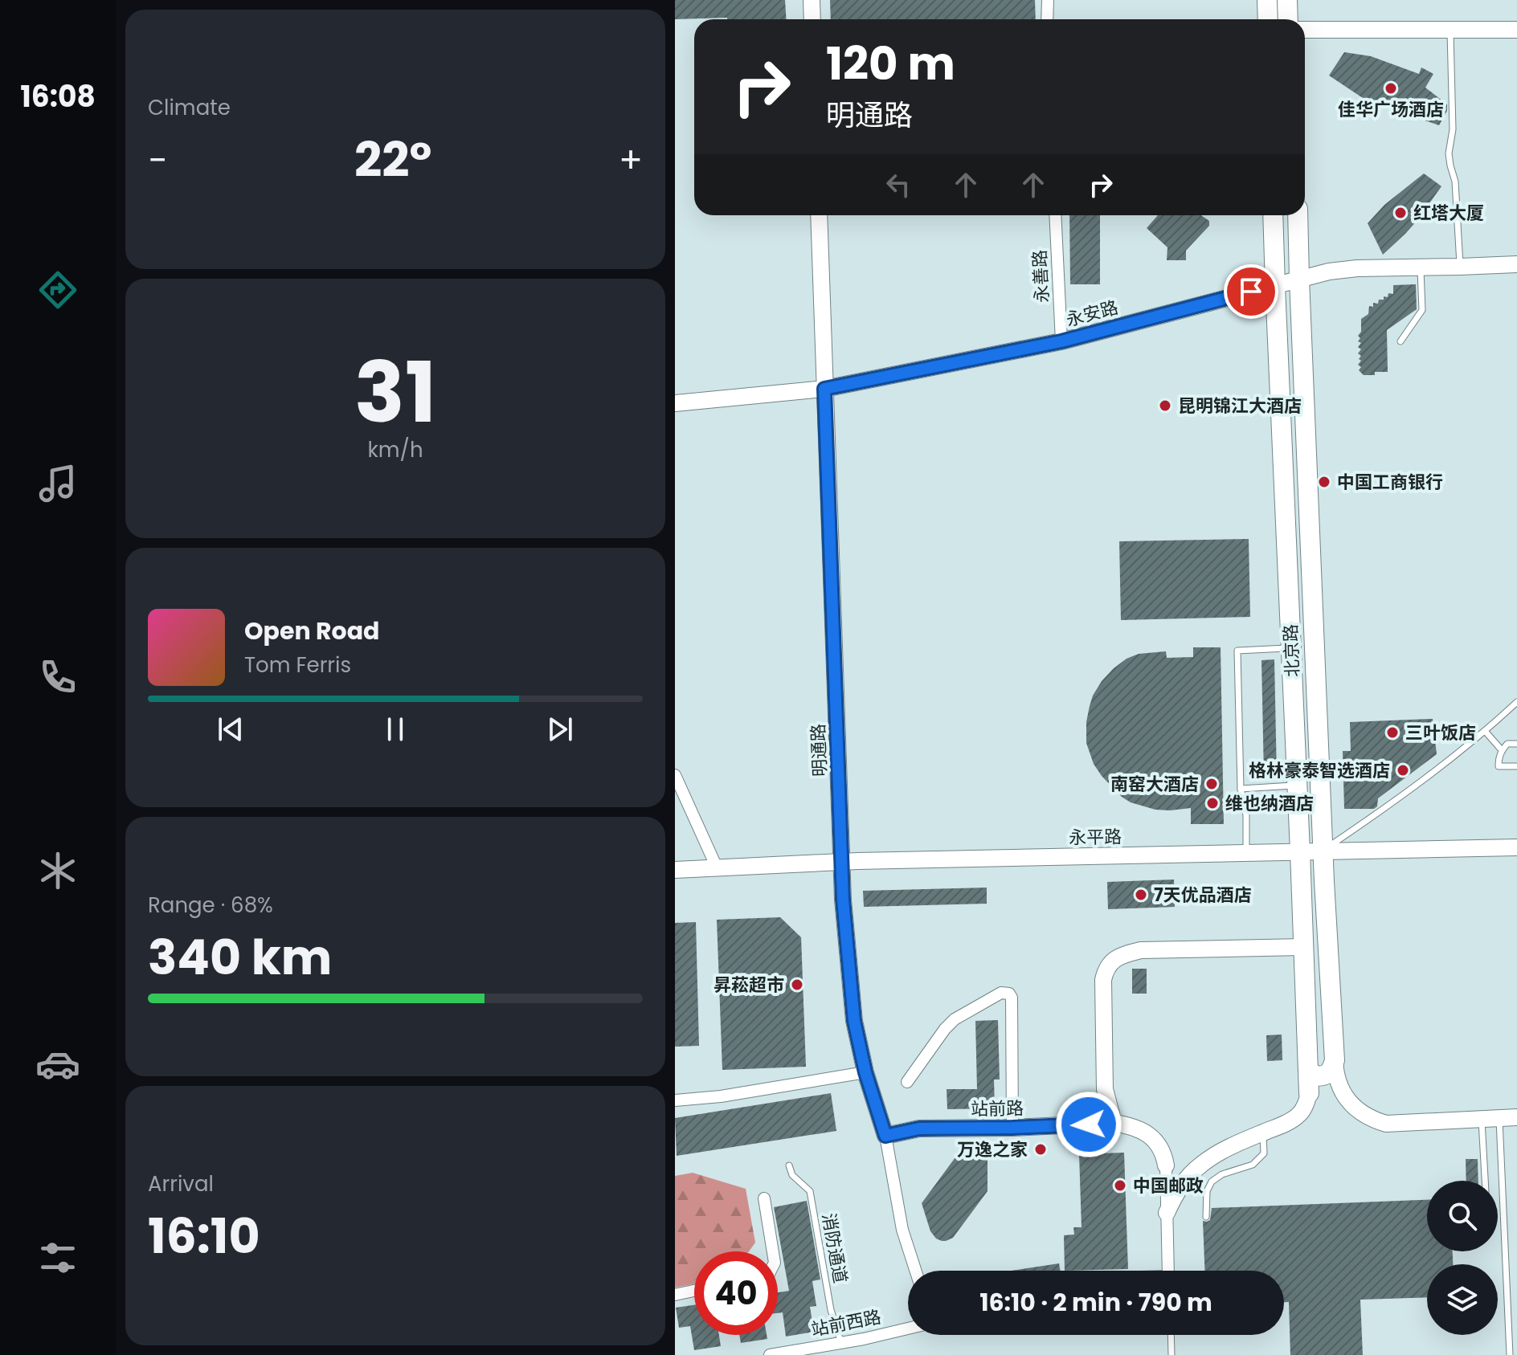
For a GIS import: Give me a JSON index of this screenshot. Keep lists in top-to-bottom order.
{
  "streets": {
    "main road": ["北京路"],
    "street": [
      "永善路",
      "永安路",
      "明通路",
      "永平路",
      "站前路",
      "站前西路"
    ],
    "lane": ["消防通道"]
  },
  "crossings": [
    ["永善路", "永安路"],
    ["永安路", "北京路"],
    ["永安路", "明通路"],
    ["北京路", "永平路"],
    ["明通路", "永平路"],
    ["明通路", "站前路"],
    ["消防通道", "站前西路"]
  ],
  "places": [
    "佳华广场酒店",
    "红塔大厦",
    "昆明锦江大酒店",
    "中国工商银行",
    "三叶饭店",
    "格林豪泰智选酒店",
    "南窑大酒店",
    "维也纳酒店",
    "7天优品酒店",
    "昇菘超市",
    "万逸之家",
    "中国邮政"
  ],
  "page": {
    "tabs": "16:08",
    "tile": [
      "Climate",
      ["31", "km/h"],
      ["Range · 68%", "340 km"],
      ["Arrival", "16:10"]
    ],
    "turn": ["120 m", "明通路"],
    "heat": ["−", "22°", "+"],
    "song": ["Open Road", "Tom Ferris"],
    "limit": "40",
    "trip": "16:10 · 2 min · 790 m"
  }
}
